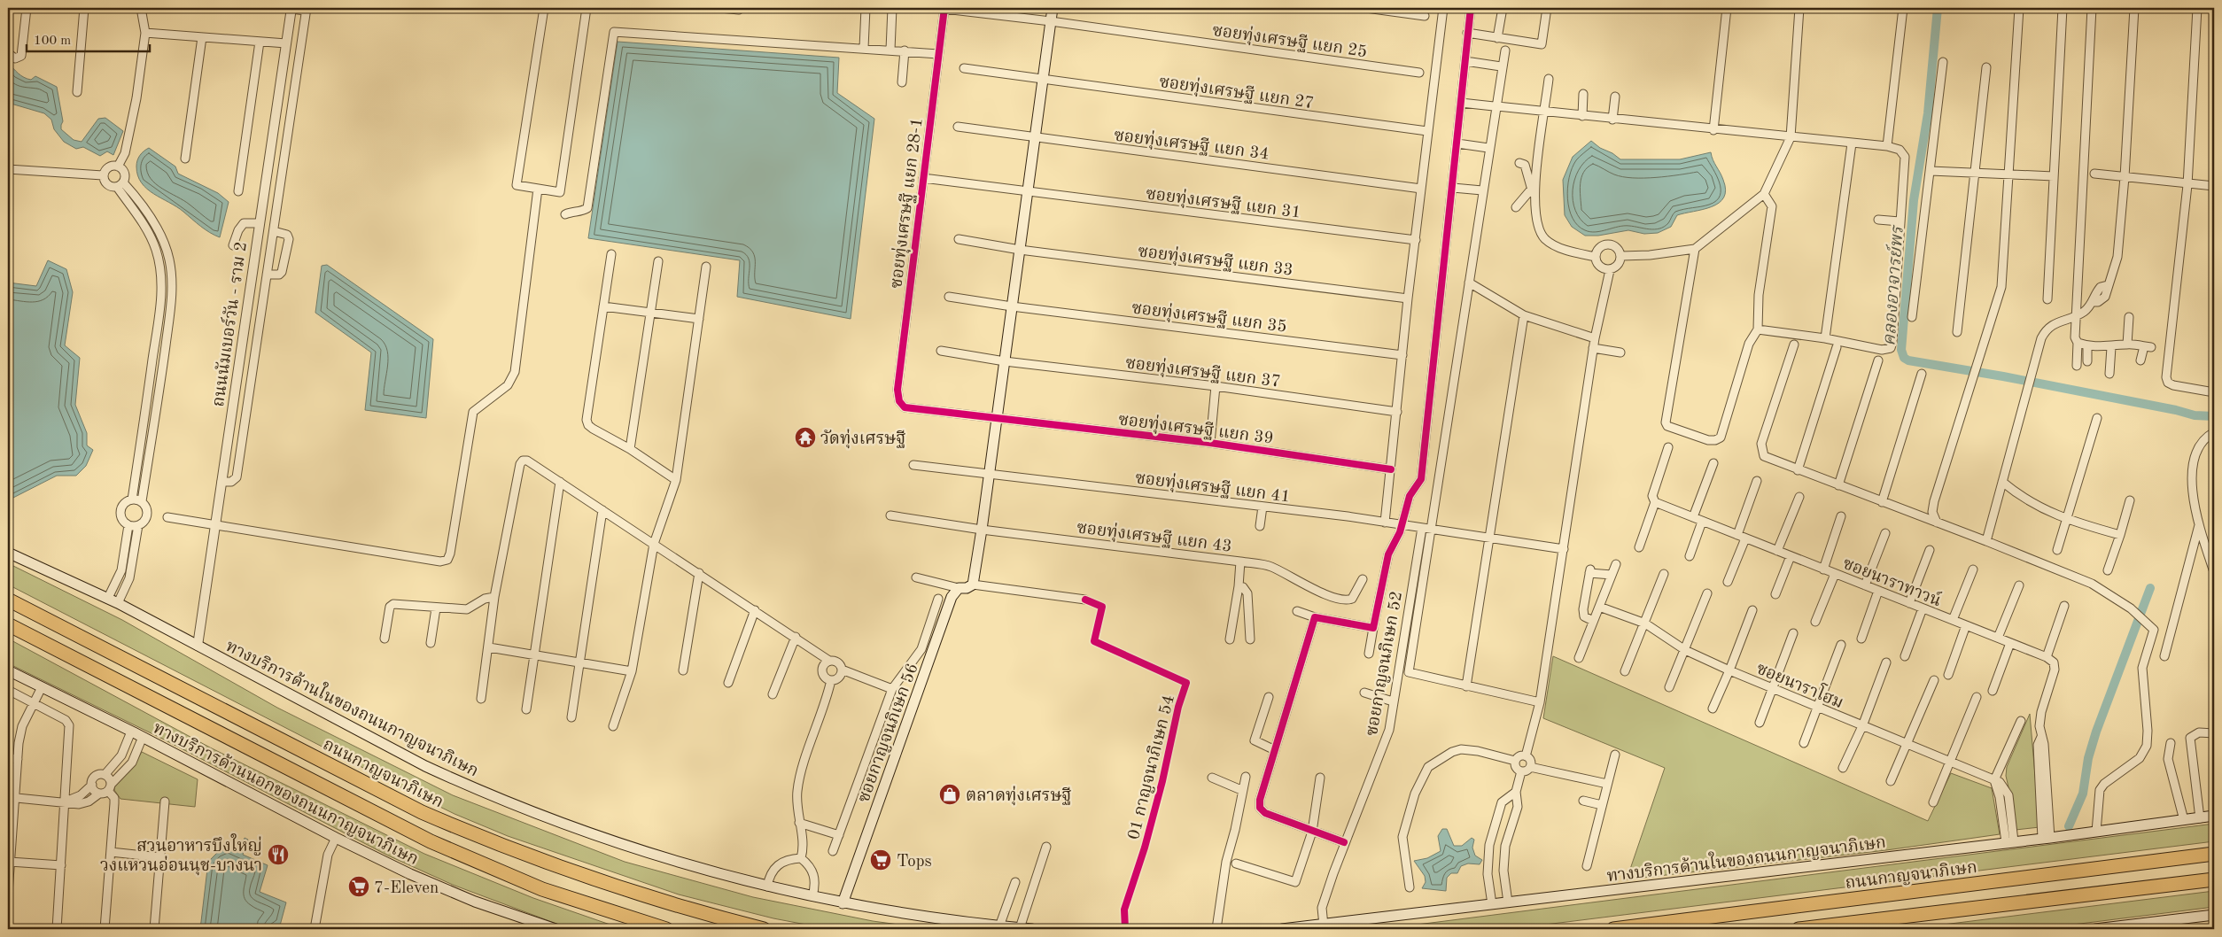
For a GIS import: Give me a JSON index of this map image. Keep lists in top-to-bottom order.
{
  "streets": {
    "highway": ["ถนนกาญจนาภิเษก"],
    "main road": ["ทางบริการด้านในของถนนกาญจนาภิเษก", "ซอยกาญจนภิเษก 56", "ทางบริการด้านนอกของถนนกาญจนาภิเษก"],
    "street": [
      "ซอยทุ่งเศรษฐี แยก 25",
      "ซอยทุ่งเศรษฐี แยก 27",
      "ซอยทุ่งเศรษฐี แยก 34",
      "ซอยทุ่งเศรษฐี แยก 31",
      "ซอยทุ่งเศรษฐี แยก 28-1",
      "ซอยทุ่งเศรษฐี แยก 33",
      "ซอยทุ่งเศรษฐี แยก 35",
      "ถนนนัมเบอร์วัน - ราม 2",
      "ซอยทุ่งเศรษฐี แยก 37",
      "ซอยทุ่งเศรษฐี แยก 39",
      "ซอยทุ่งเศรษฐี แยก 41",
      "ซอยทุ่งเศรษฐี แยก 43",
      "ซอยนาราทาวน์",
      "ซอยกาญจนภิเษก 52",
      "ซอยนาราโฮม"
    ],
    "cycle path": ["01 กาญจนาภิเษก 54"]
  },
  "crossings": [
    ["ซอยทุ่งเศรษฐี แยก 25", "ซอยทุ่งเศรษฐี แยก 28-1"],
    ["ซอยทุ่งเศรษฐี แยก 31", "ซอยทุ่งเศรษฐี แยก 28-1"],
    ["ซอยทุ่งเศรษฐี แยก 28-1", "ซอยทุ่งเศรษฐี แยก 39"],
    ["ถนนนัมเบอร์วัน - ราม 2", "ทางบริการด้านในของถนนกาญจนาภิเษก"],
    ["ซอยทุ่งเศรษฐี แยก 41", "ซอยกาญจนภิเษก 52"],
    ["ซอยกาญจนภิเษก 52", "ทางบริการด้านในของถนนกาญจนาภิเษก"],
    ["ทางบริการด้านในของถนนกาญจนาภิเษก", "ซอยกาญจนภิเษก 56"]
  ],
  "water": ["คลองอาจารย์พร"],
  "places": {
    "temple": ["วัดทุ่งเศรษฐี"],
    "shop": ["ตลาดทุ่งเศรษฐี"],
    "restaurant": ["สวนอาหารบึงใหญ่ วงแหวนอ่อนนุช-บางนา"],
    "supermarket": ["Tops", "7-Eleven"]
  },
  "scale_bar": "100 m"
}
